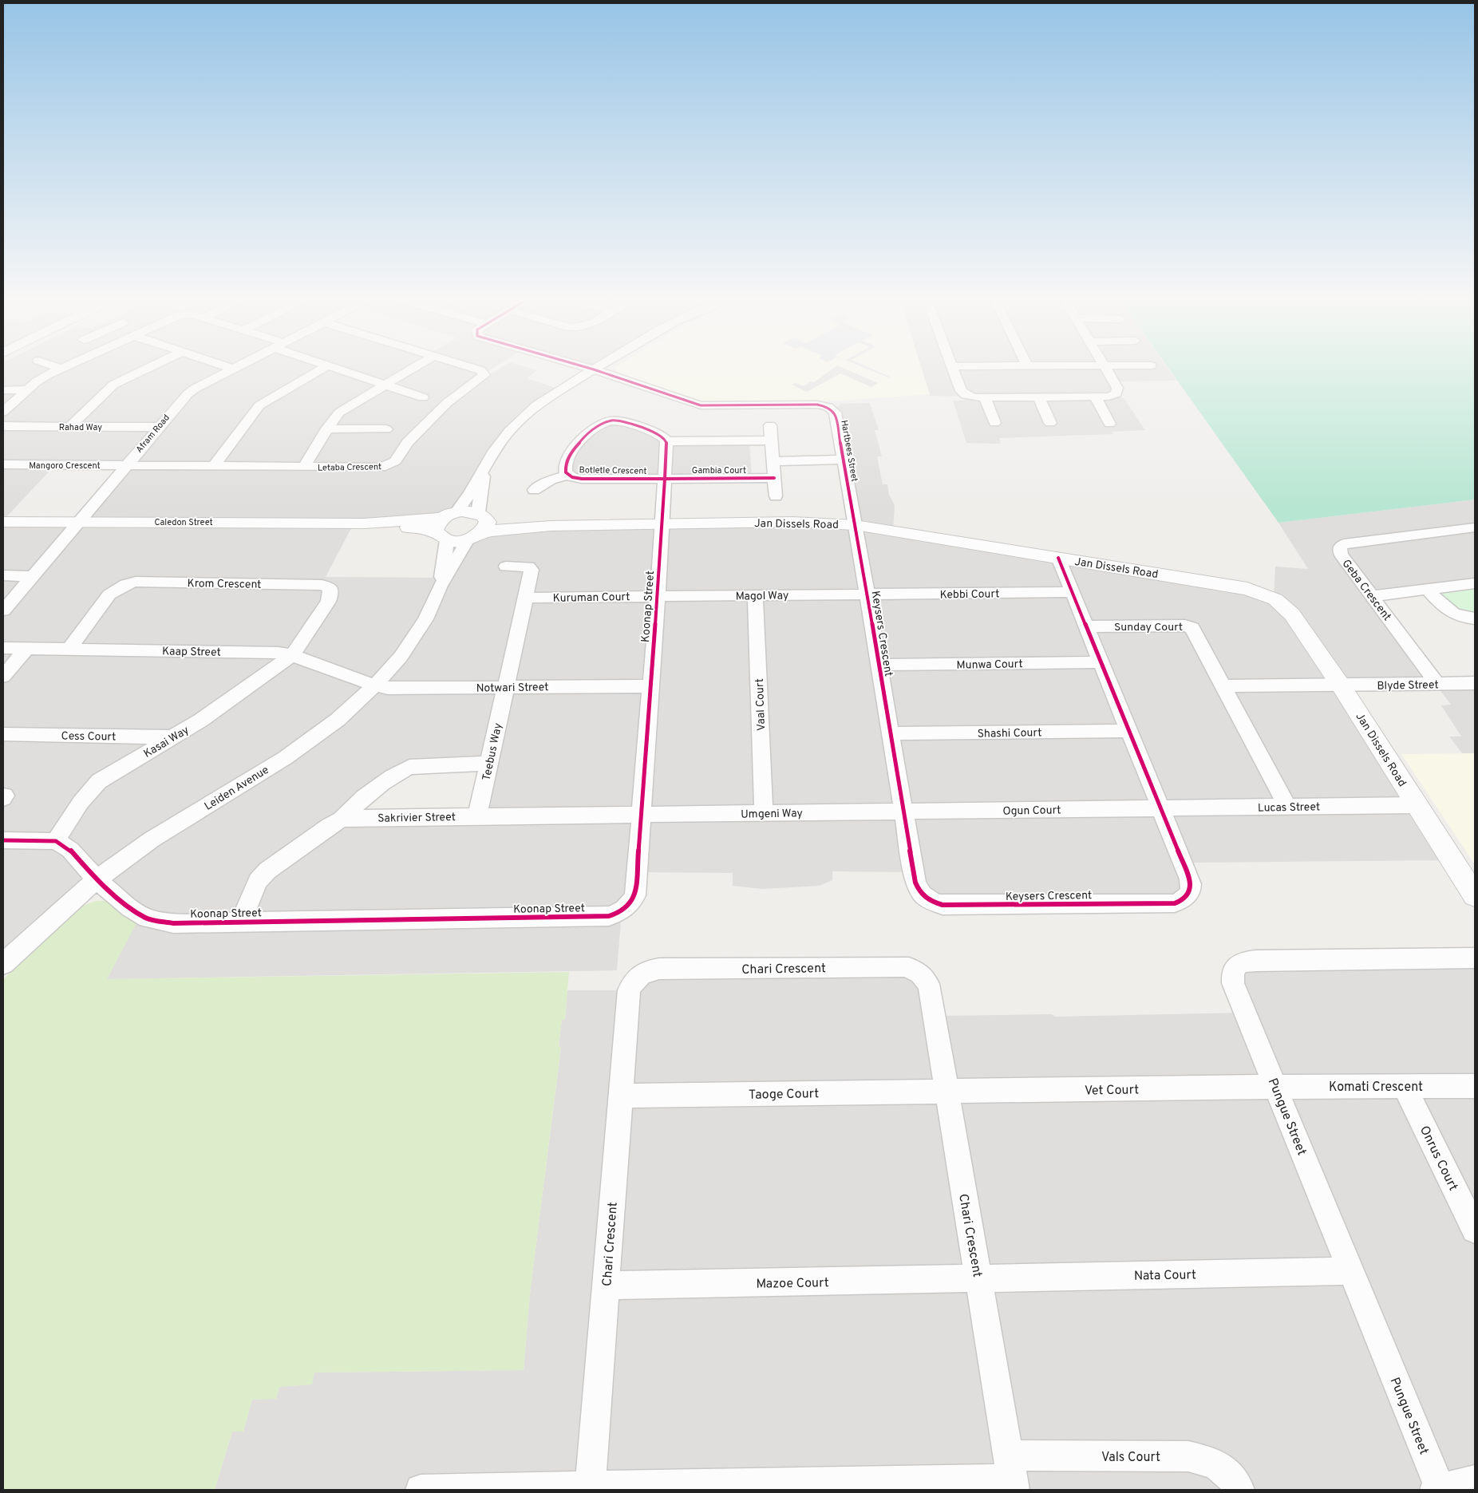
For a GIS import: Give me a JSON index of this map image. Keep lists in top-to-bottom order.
{
  "streets": {
    "street": [
      "Rahad Way",
      "Afram Road",
      "Hartbees Street",
      "Mangoro Crescent",
      "Letaba Crescent",
      "Botletle Crescent",
      "Gambia Court",
      "Caledon Street",
      "Jan Dissels Road",
      "Krom Crescent",
      "Geba Crescent",
      "Kebbi Court",
      "Magol Way",
      "Kuruman Court",
      "Koonap Street",
      "Sunday Court",
      "Keysers Crescent",
      "Kaap Street",
      "Munwa Court",
      "Blyde Street",
      "Notwari Street",
      "Vaal Court",
      "Shashi Court",
      "Cess Court",
      "Kasai Way",
      "Teebus Way",
      "Leiden Avenue",
      "Lucas Street",
      "Ogun Court",
      "Umgeni Way",
      "Sakrivier Street",
      "Chari Crescent",
      "Komati Crescent",
      "Vet Court",
      "Taoge Court",
      "Pungue Street",
      "Onrus Court",
      "Nata Court",
      "Mazoe Court",
      "Vals Court"
    ]
  },
  "crossings": [
    ["Rahad Way", "Afram Road"],
    ["Afram Road", "Mangoro Crescent"],
    ["Afram Road", "Letaba Crescent"],
    ["Afram Road", "Caledon Street"],
    ["Hartbees Street", "Jan Dissels Road"],
    ["Hartbees Street", "Keysers Crescent"],
    ["Hartbees Street", "Leiden Avenue"],
    ["Mangoro Crescent", "Letaba Crescent"],
    ["Botletle Crescent", "Gambia Court"],
    ["Caledon Street", "Leiden Avenue"],
    ["Jan Dissels Road", "Koonap Street"],
    ["Jan Dissels Road", "Keysers Crescent"],
    ["Jan Dissels Road", "Blyde Street"],
    ["Jan Dissels Road", "Leiden Avenue"],
    ["Jan Dissels Road", "Lucas Street"],
    ["Krom Crescent", "Kaap Street"],
    ["Krom Crescent", "Kasai Way"],
    ["Geba Crescent", "Blyde Street"],
    ["Kebbi Court", "Magol Way"],
    ["Kebbi Court", "Keysers Crescent"],
    ["Magol Way", "Kuruman Court"],
    ["Magol Way", "Koonap Street"],
    ["Magol Way", "Keysers Crescent"],
    ["Magol Way", "Vaal Court"],
    ["Kuruman Court", "Koonap Street"],
    ["Koonap Street", "Notwari Street"],
    ["Koonap Street", "Kasai Way"],
    ["Koonap Street", "Leiden Avenue"],
    ["Koonap Street", "Umgeni Way"],
    ["Koonap Street", "Sakrivier Street"],
    ["Sunday Court", "Keysers Crescent"],
    ["Sunday Court", "Lucas Street"],
    ["Keysers Crescent", "Munwa Court"],
    ["Keysers Crescent", "Shashi Court"],
    ["Keysers Crescent", "Lucas Street"],
    ["Keysers Crescent", "Ogun Court"],
    ["Keysers Crescent", "Umgeni Way"],
    ["Kaap Street", "Notwari Street"],
    ["Kaap Street", "Kasai Way"],
    ["Kaap Street", "Leiden Avenue"],
    ["Notwari Street", "Teebus Way"],
    ["Notwari Street", "Leiden Avenue"],
    ["Vaal Court", "Umgeni Way"],
    ["Cess Court", "Kasai Way"],
    ["Teebus Way", "Sakrivier Street"],
    ["Lucas Street", "Ogun Court"],
    ["Ogun Court", "Umgeni Way"],
    ["Umgeni Way", "Sakrivier Street"],
    ["Chari Crescent", "Vet Court"],
    ["Chari Crescent", "Taoge Court"],
    ["Chari Crescent", "Nata Court"],
    ["Chari Crescent", "Mazoe Court"],
    ["Chari Crescent", "Vals Court"],
    ["Komati Crescent", "Vet Court"],
    ["Komati Crescent", "Pungue Street"],
    ["Komati Crescent", "Onrus Court"],
    ["Vet Court", "Taoge Court"],
    ["Vet Court", "Pungue Street"],
    ["Pungue Street", "Nata Court"],
    ["Nata Court", "Mazoe Court"]
  ]
}
